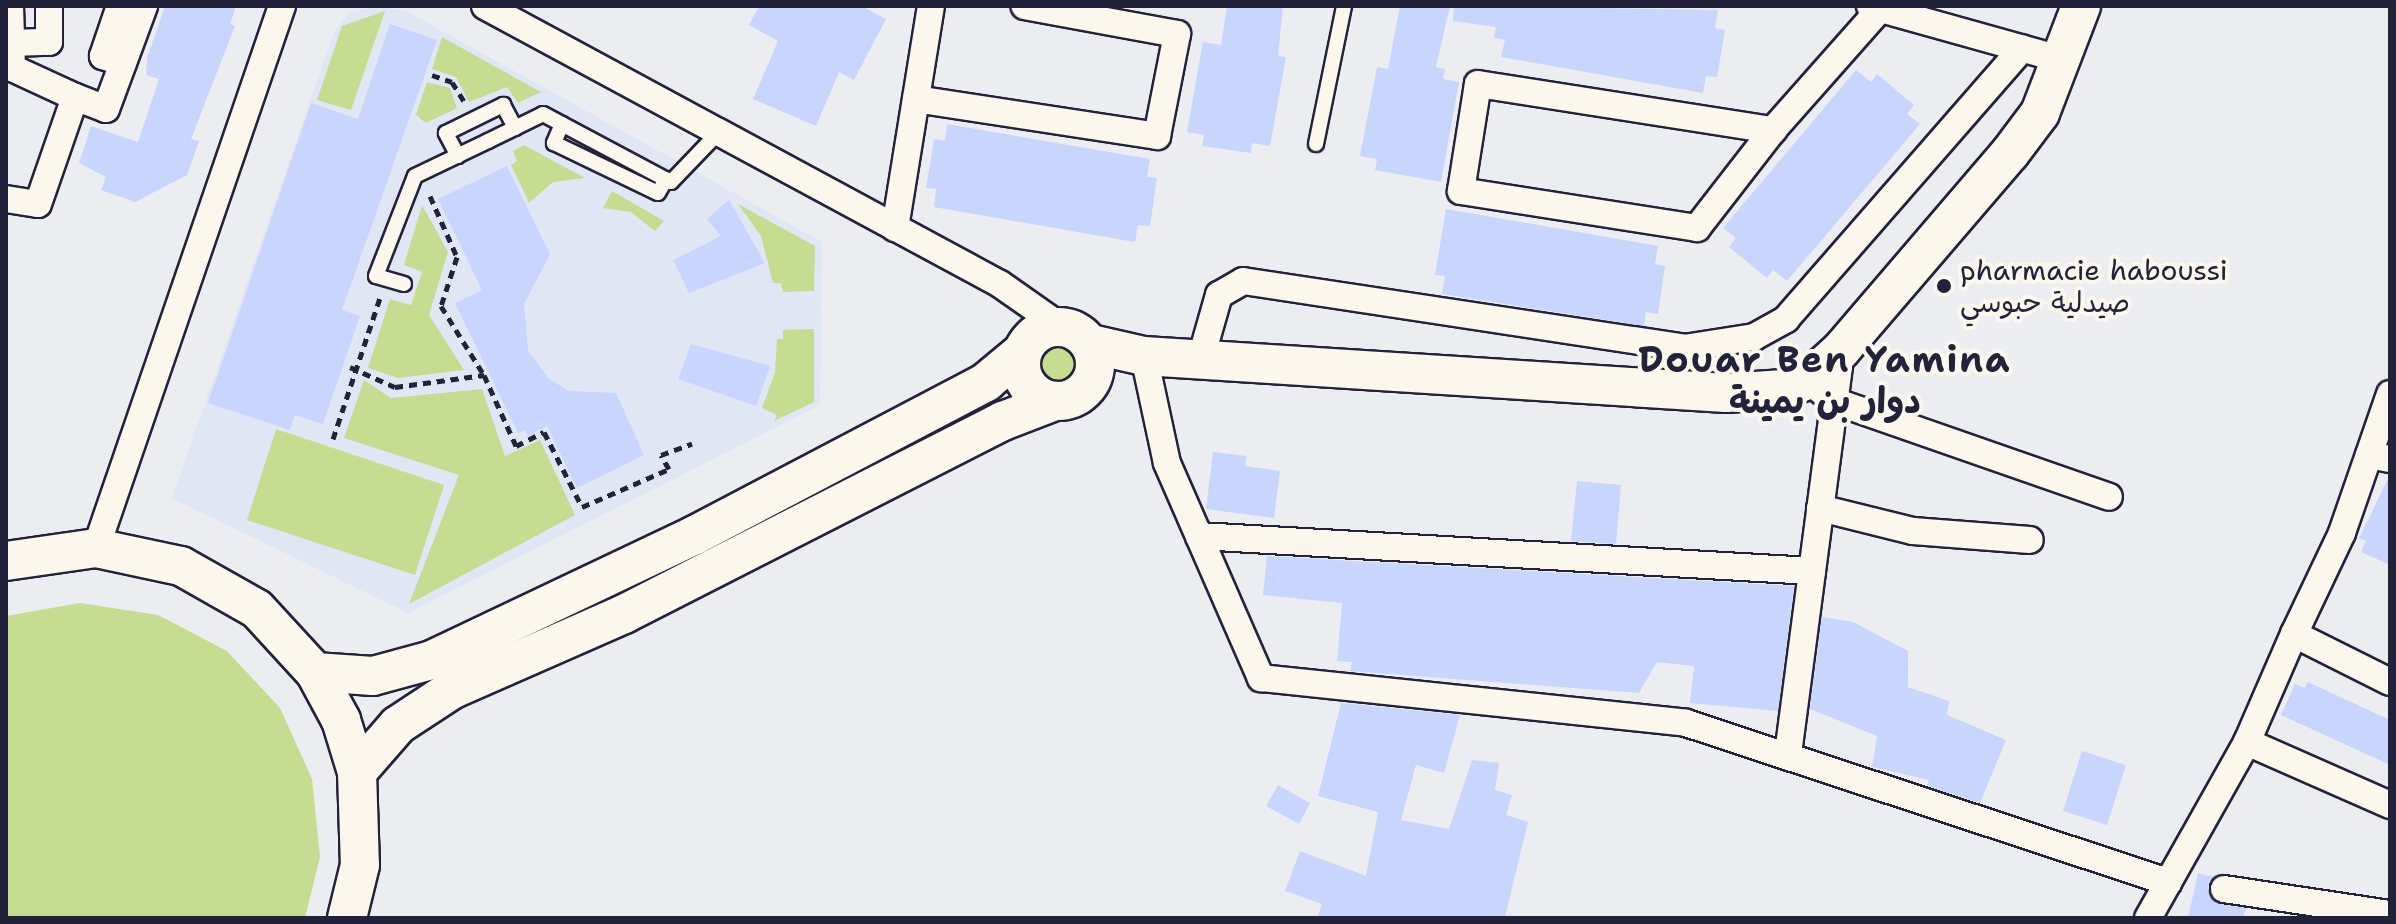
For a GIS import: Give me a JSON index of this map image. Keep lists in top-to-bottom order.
{
  "districts": ["Douar Ben Yamina دوار بن يمينة"],
  "places": ["pharmacie haboussi صيدلية حبوسي"]
}
